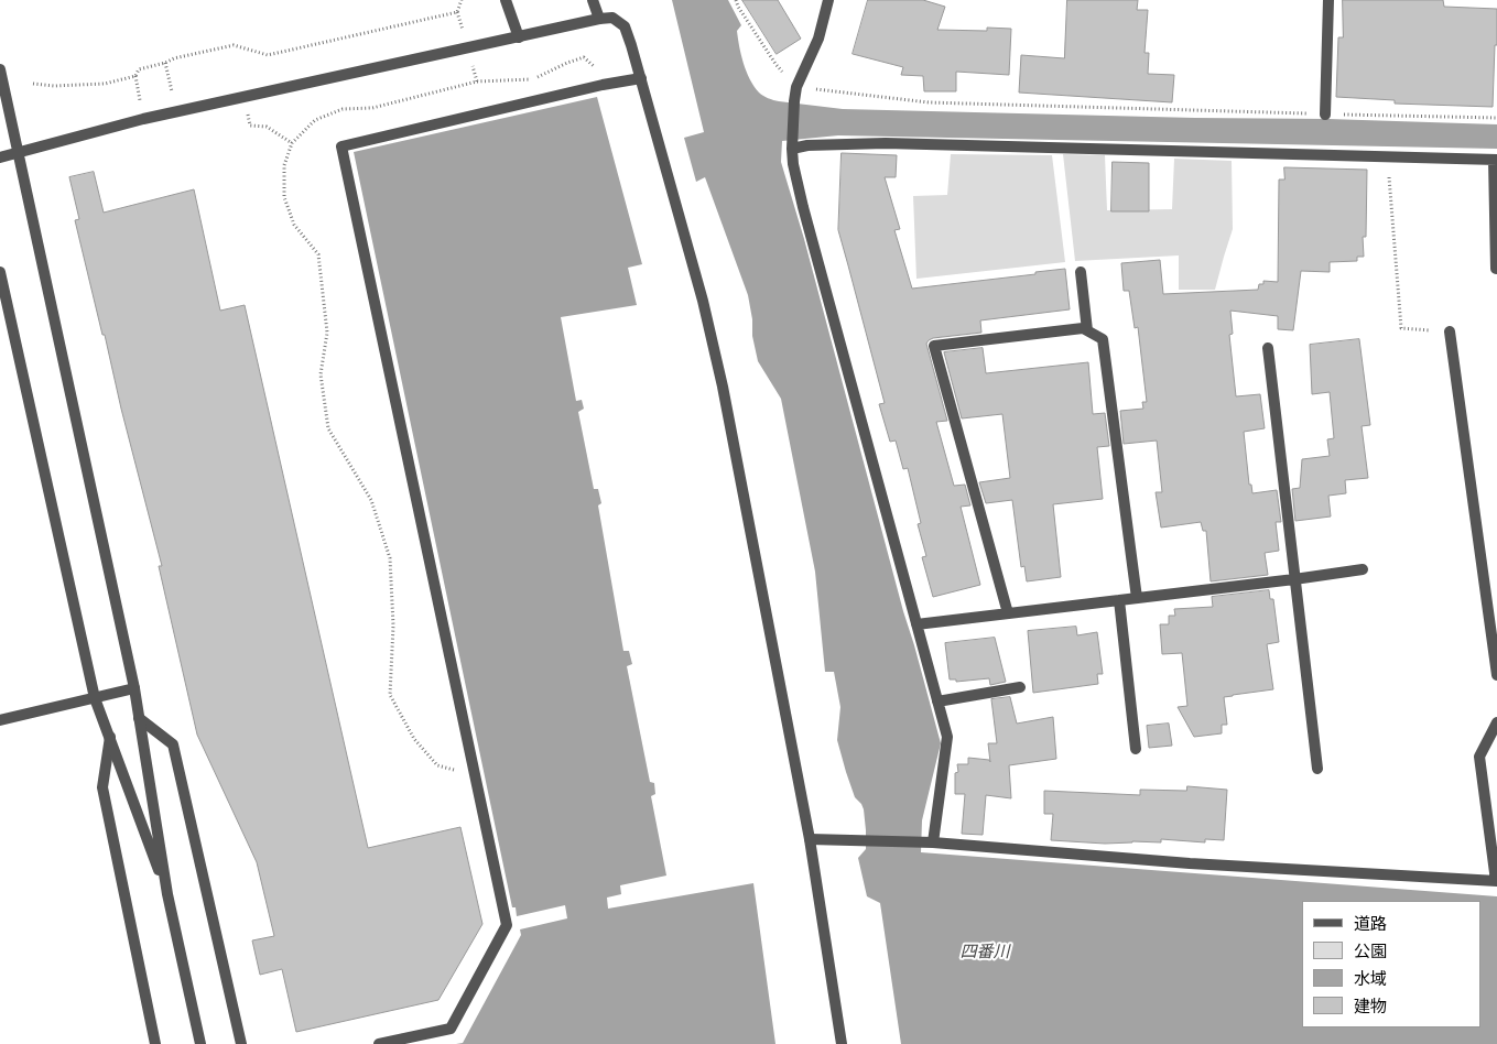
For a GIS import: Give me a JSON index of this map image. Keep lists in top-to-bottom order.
{
  "water": ["四番川"],
  "legend": [
    "道路",
    "公園",
    "水域",
    "建物"
  ]
}
